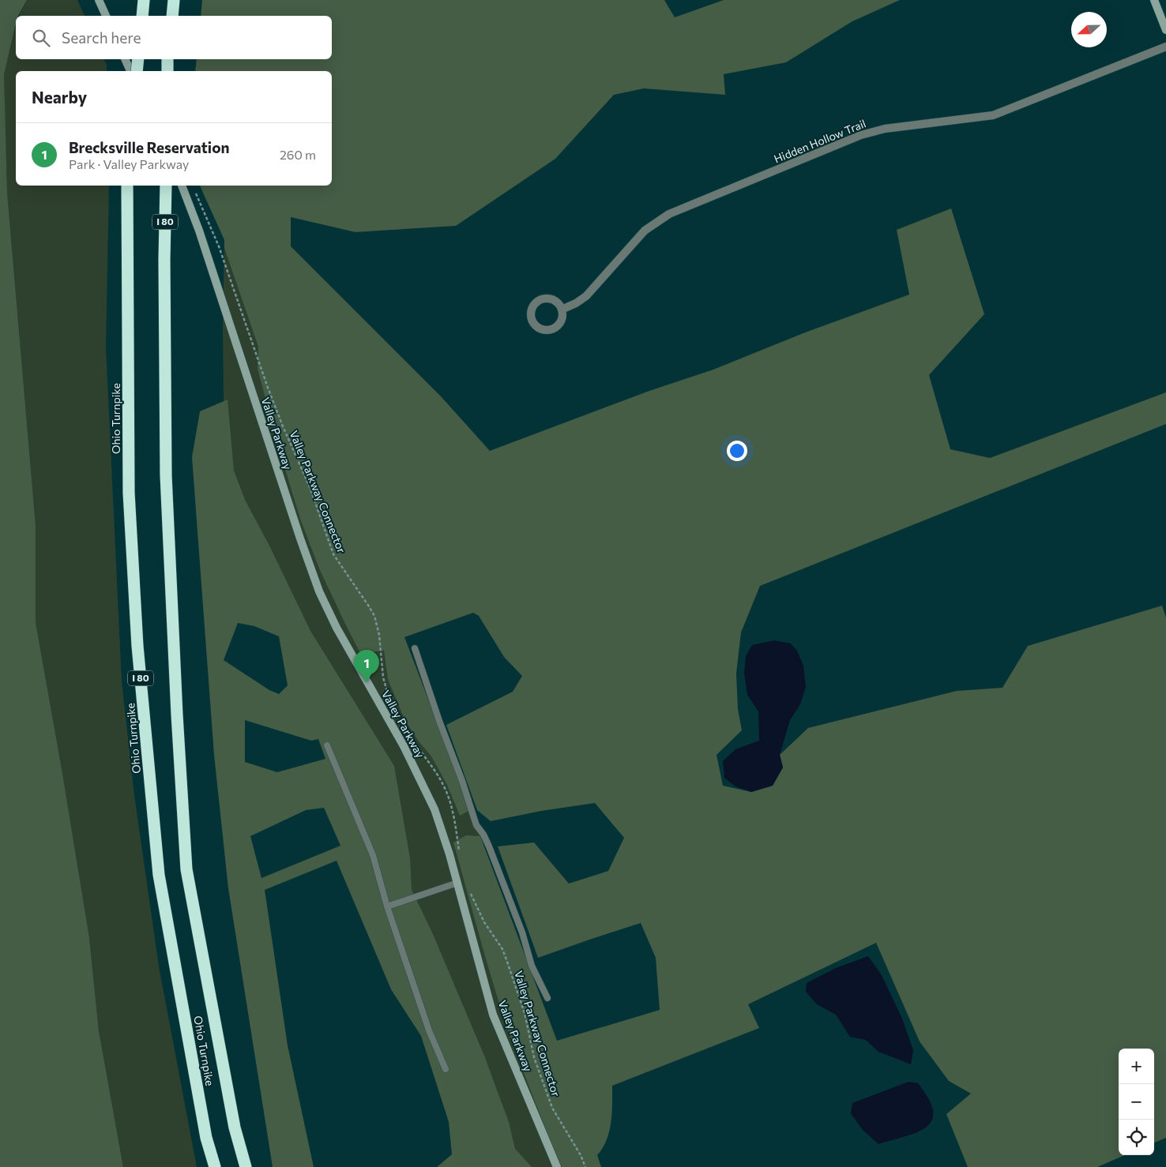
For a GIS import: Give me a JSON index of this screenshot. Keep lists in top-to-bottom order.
{
  "streets": {
    "highway": ["I 80", "Ohio Turnpike"],
    "street": ["Hidden Hollow Trail", "Valley Parkway"],
    "path": ["Valley Parkway Connector"]
  },
  "north": "left",
  "page": {
    "search": "Search here",
    "heading": "Nearby",
    "list": [
      {
        "mark": "1",
        "name": "Brecksville Reservation",
        "note": "Park · Valley Parkway",
        "value": "260 m"
      }
    ],
    "pins": "1",
    "map_buttons": ["+", "−"]
  }
}
